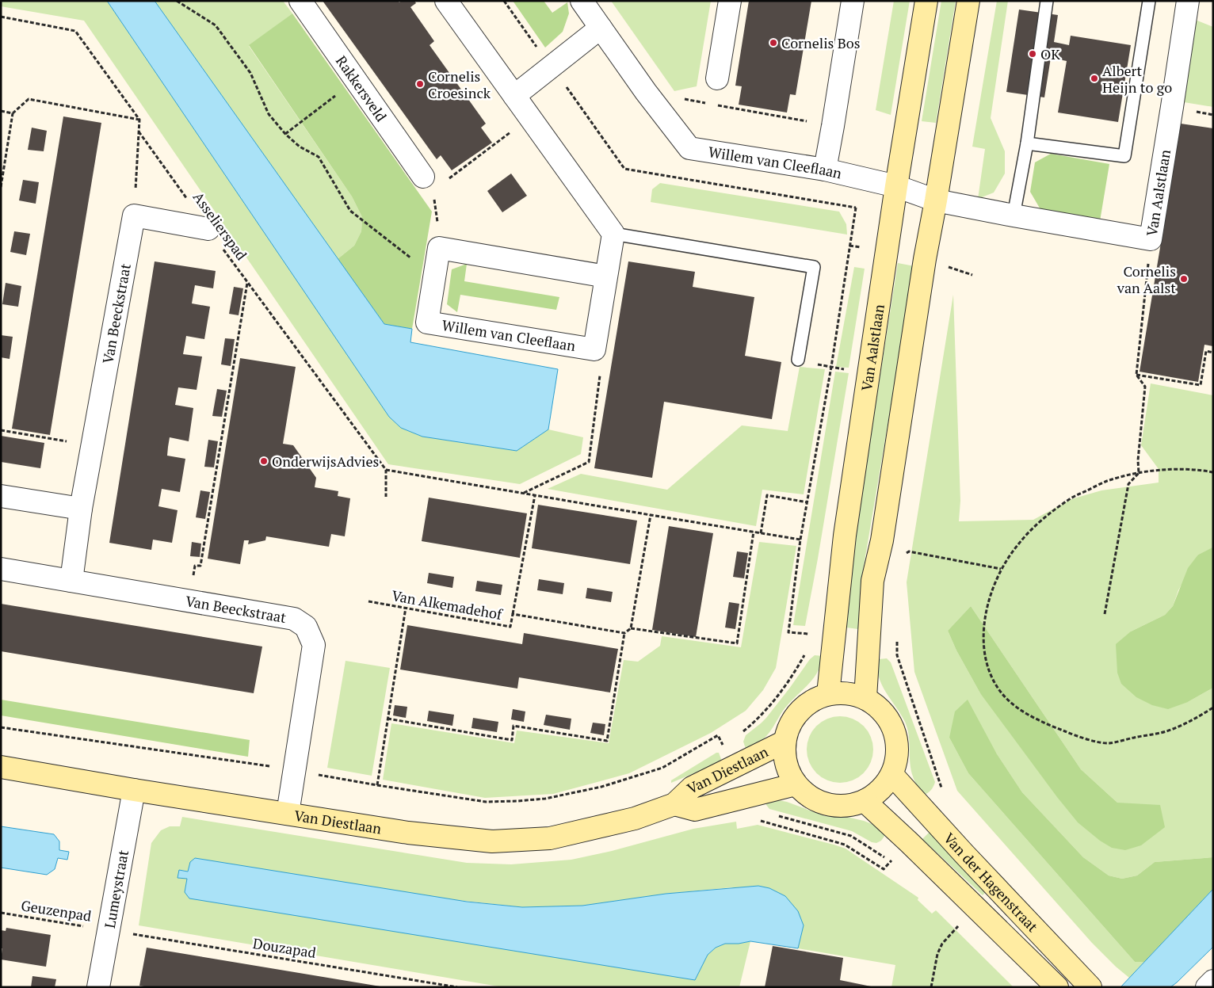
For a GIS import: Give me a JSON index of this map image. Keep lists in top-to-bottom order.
{
  "streets": {
    "street": [
      "Rakkersveld",
      "Willem van Cleeflaan",
      "Van Aalstlaan",
      "Van Beeckstraat",
      "Van Diestlaan",
      "Van der Hagenstraat",
      "Lumeystraat"
    ],
    "path": [
      "Asselierspad",
      "Van Alkemadehof",
      "Geuzenpad",
      "Douzapad"
    ]
  },
  "crossings": [
    ["Willem van Cleeflaan", "Van Aalstlaan"],
    ["Van Aalstlaan", "Van Diestlaan"],
    ["Van Aalstlaan", "Van der Hagenstraat"],
    ["Van Beeckstraat", "Van Diestlaan"],
    ["Van Diestlaan", "Van der Hagenstraat"],
    ["Van Diestlaan", "Lumeystraat"],
    ["Lumeystraat", "Geuzenpad"],
    ["Lumeystraat", "Douzapad"],
    ["Geuzenpad", "Douzapad"]
  ],
  "places": [
    "Cornelis Bos",
    "OK",
    "Albert Heijn to go",
    "Cornelis Croesinck",
    "Cornelis van Aalst",
    "OnderwijsAdvies"
  ]
}
